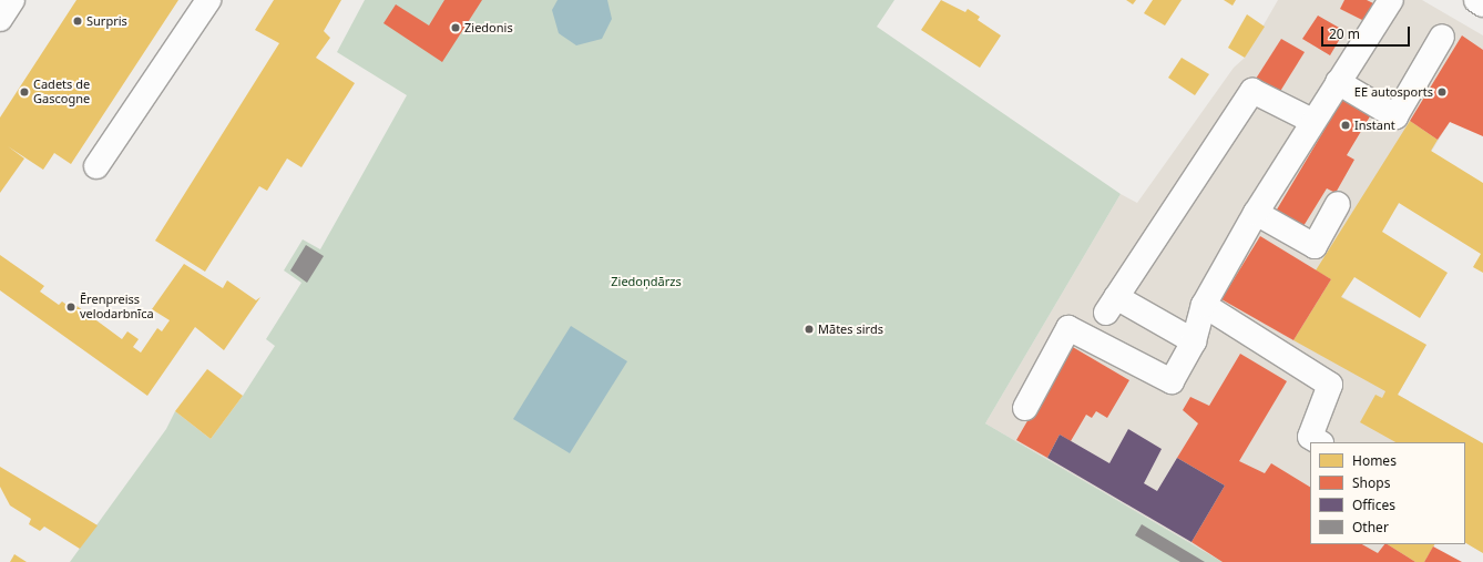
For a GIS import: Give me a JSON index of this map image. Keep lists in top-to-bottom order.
{
  "parks": ["Ziedoņdārzs"],
  "places": [
    "Surpris",
    "Ziedonis",
    "Cadets de Gascogne",
    "EE autosports",
    "Instant",
    "Ērenpreiss velodarbnīca",
    "Mātes sirds"
  ],
  "legend": [
    "Homes",
    "Shops",
    "Offices",
    "Other"
  ],
  "scale_bar": "20 m"
}
